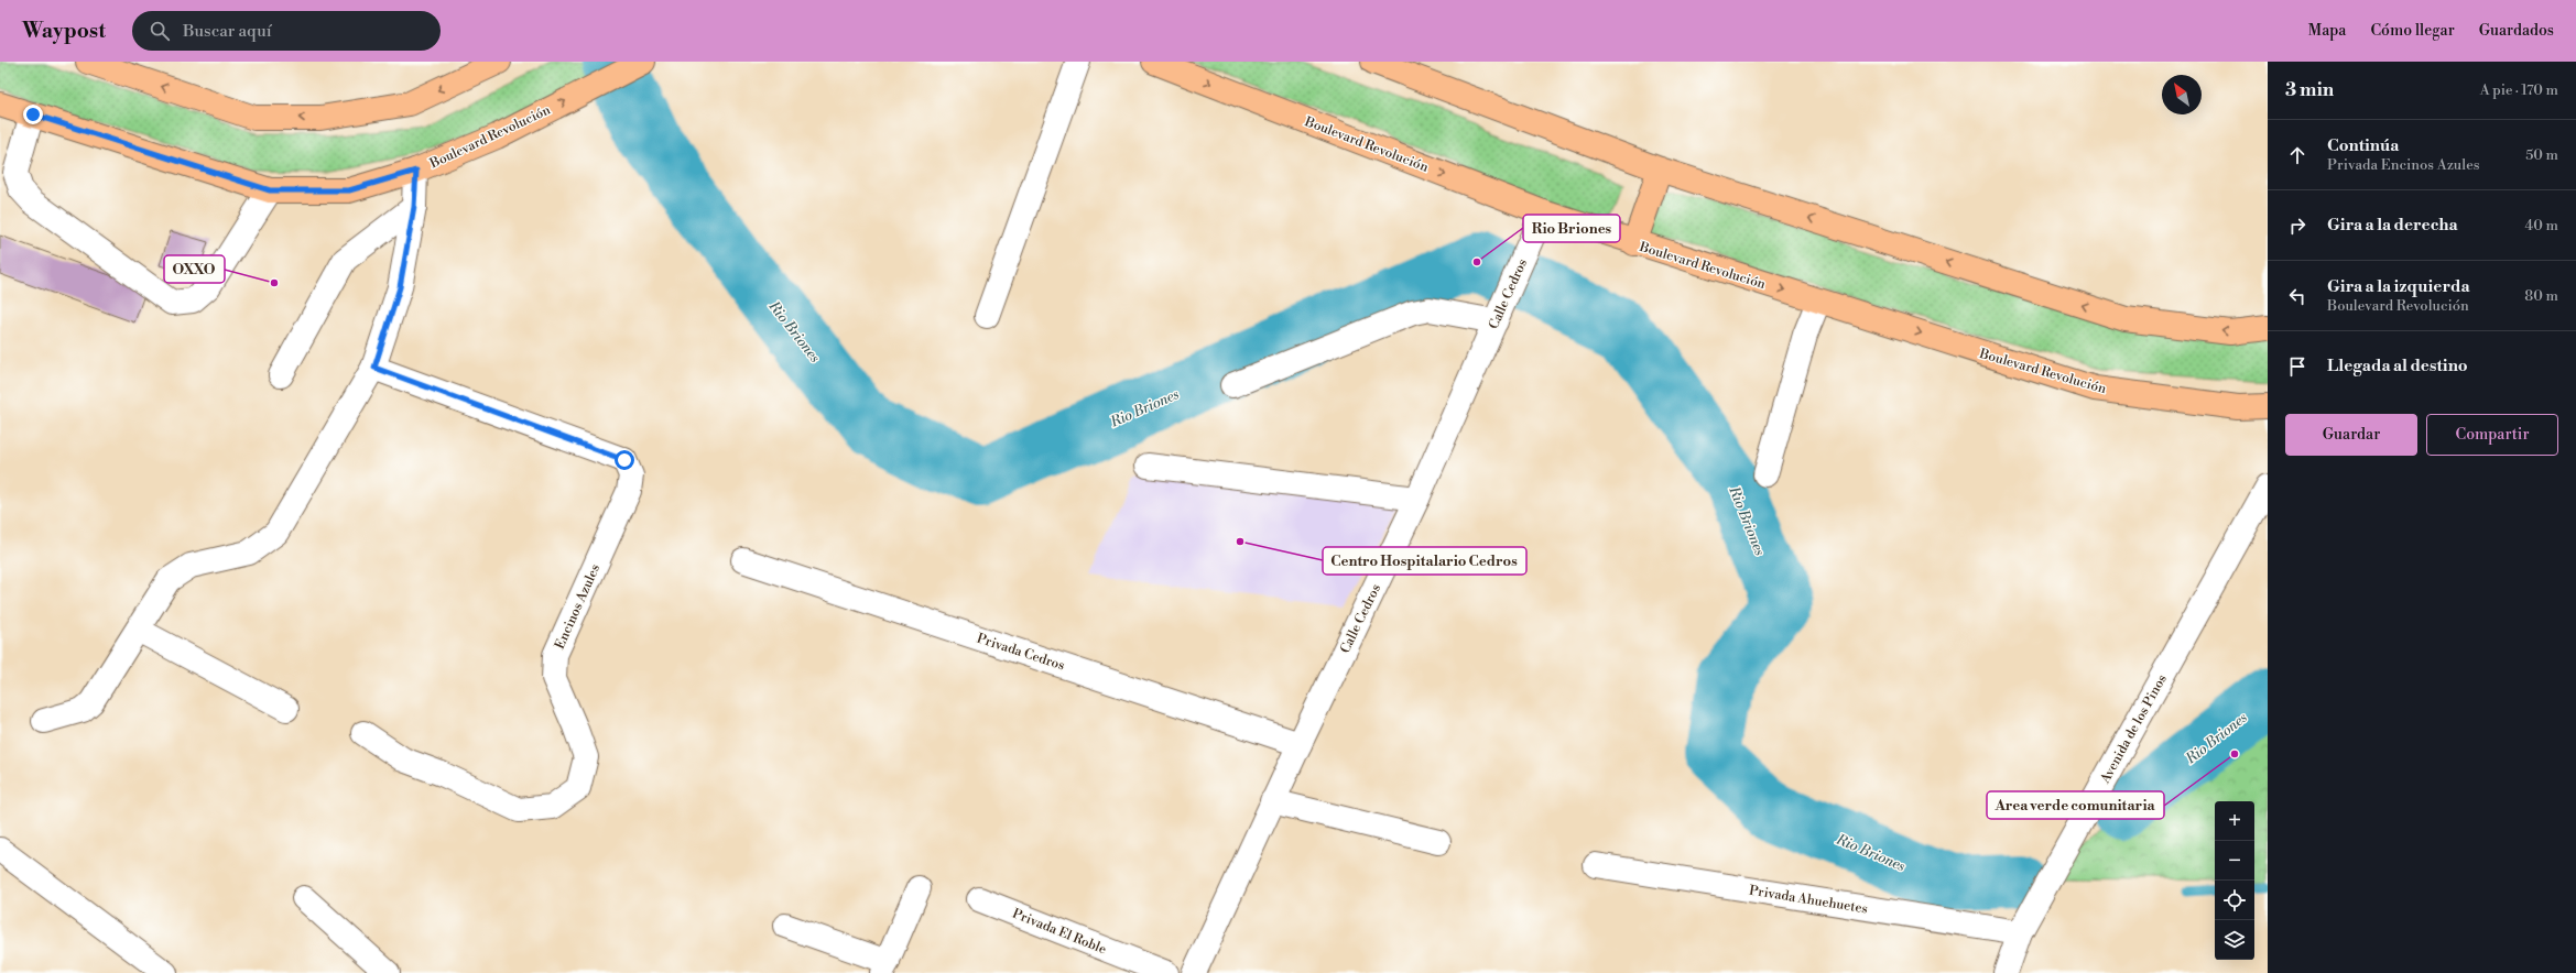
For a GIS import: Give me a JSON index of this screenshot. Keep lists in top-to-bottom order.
{
  "streets": {
    "main road": ["Boulevard Revolución"],
    "street": [
      "Calle Cedros",
      "Encinos Azules",
      "Privada Cedros",
      "Avenida de los Pinos",
      "Privada Ahuehuetes",
      "Privada El Roble"
    ]
  },
  "crossings": [
    ["Boulevard Revolución", "Calle Cedros"],
    ["Calle Cedros", "Privada Cedros"],
    ["Avenida de los Pinos", "Privada Ahuehuetes"]
  ],
  "water": ["Rio Briones"],
  "places": [
    "Rio Briones",
    "OXXO",
    "Centro Hospitalario Cedros",
    "Area verde comunitaria"
  ],
  "north": "top left",
  "page": {
    "header": "Waypost",
    "search": "Buscar aquí",
    "nav": ["Mapa", "Cómo llegar", "Guardados"],
    "heading": ["3 min", "A pie · 170 m"],
    "list": [
      ["Continúa", "Privada Encinos Azules", "50 m"],
      ["Gira a la derecha", "40 m"],
      ["Gira a la izquierda", "Boulevard Revolución", "80 m"],
      "Llegada al destino"
    ],
    "buttons": ["Guardar", "Compartir"],
    "map_buttons": ["+", "−"]
  }
}
